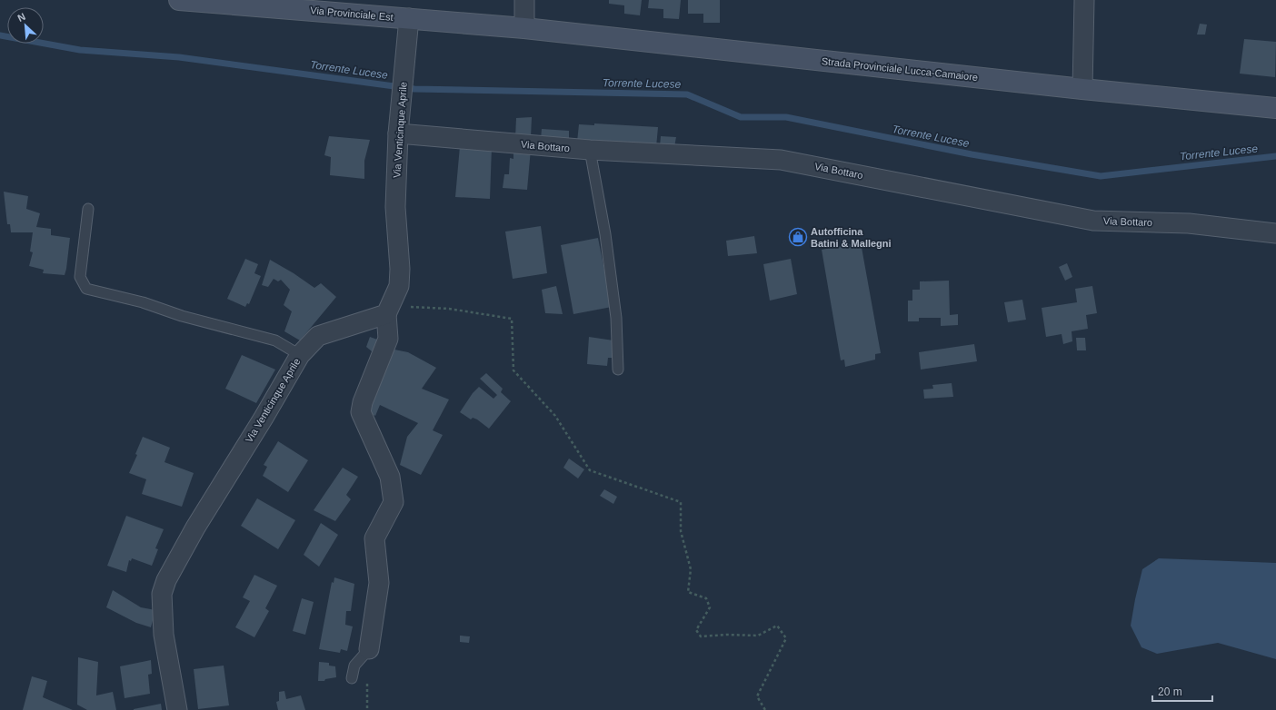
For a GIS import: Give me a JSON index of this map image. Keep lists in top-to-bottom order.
{
  "streets": {
    "main road": ["Via Provinciale Est", "Strada Provinciale Lucca-Camaiore"],
    "street": ["Via Venticinque Aprile", "Via Bottaro"]
  },
  "crossings": [
    ["Via Provinciale Est", "Strada Provinciale Lucca-Camaiore"],
    ["Via Provinciale Est", "Via Venticinque Aprile"],
    ["Via Venticinque Aprile", "Via Bottaro"]
  ],
  "water": ["Torrente Lucese"],
  "places": {
    "shop": ["Autofficina Batini & Mallegni"]
  },
  "scale_bar": "20 m",
  "north": "top left"
}
